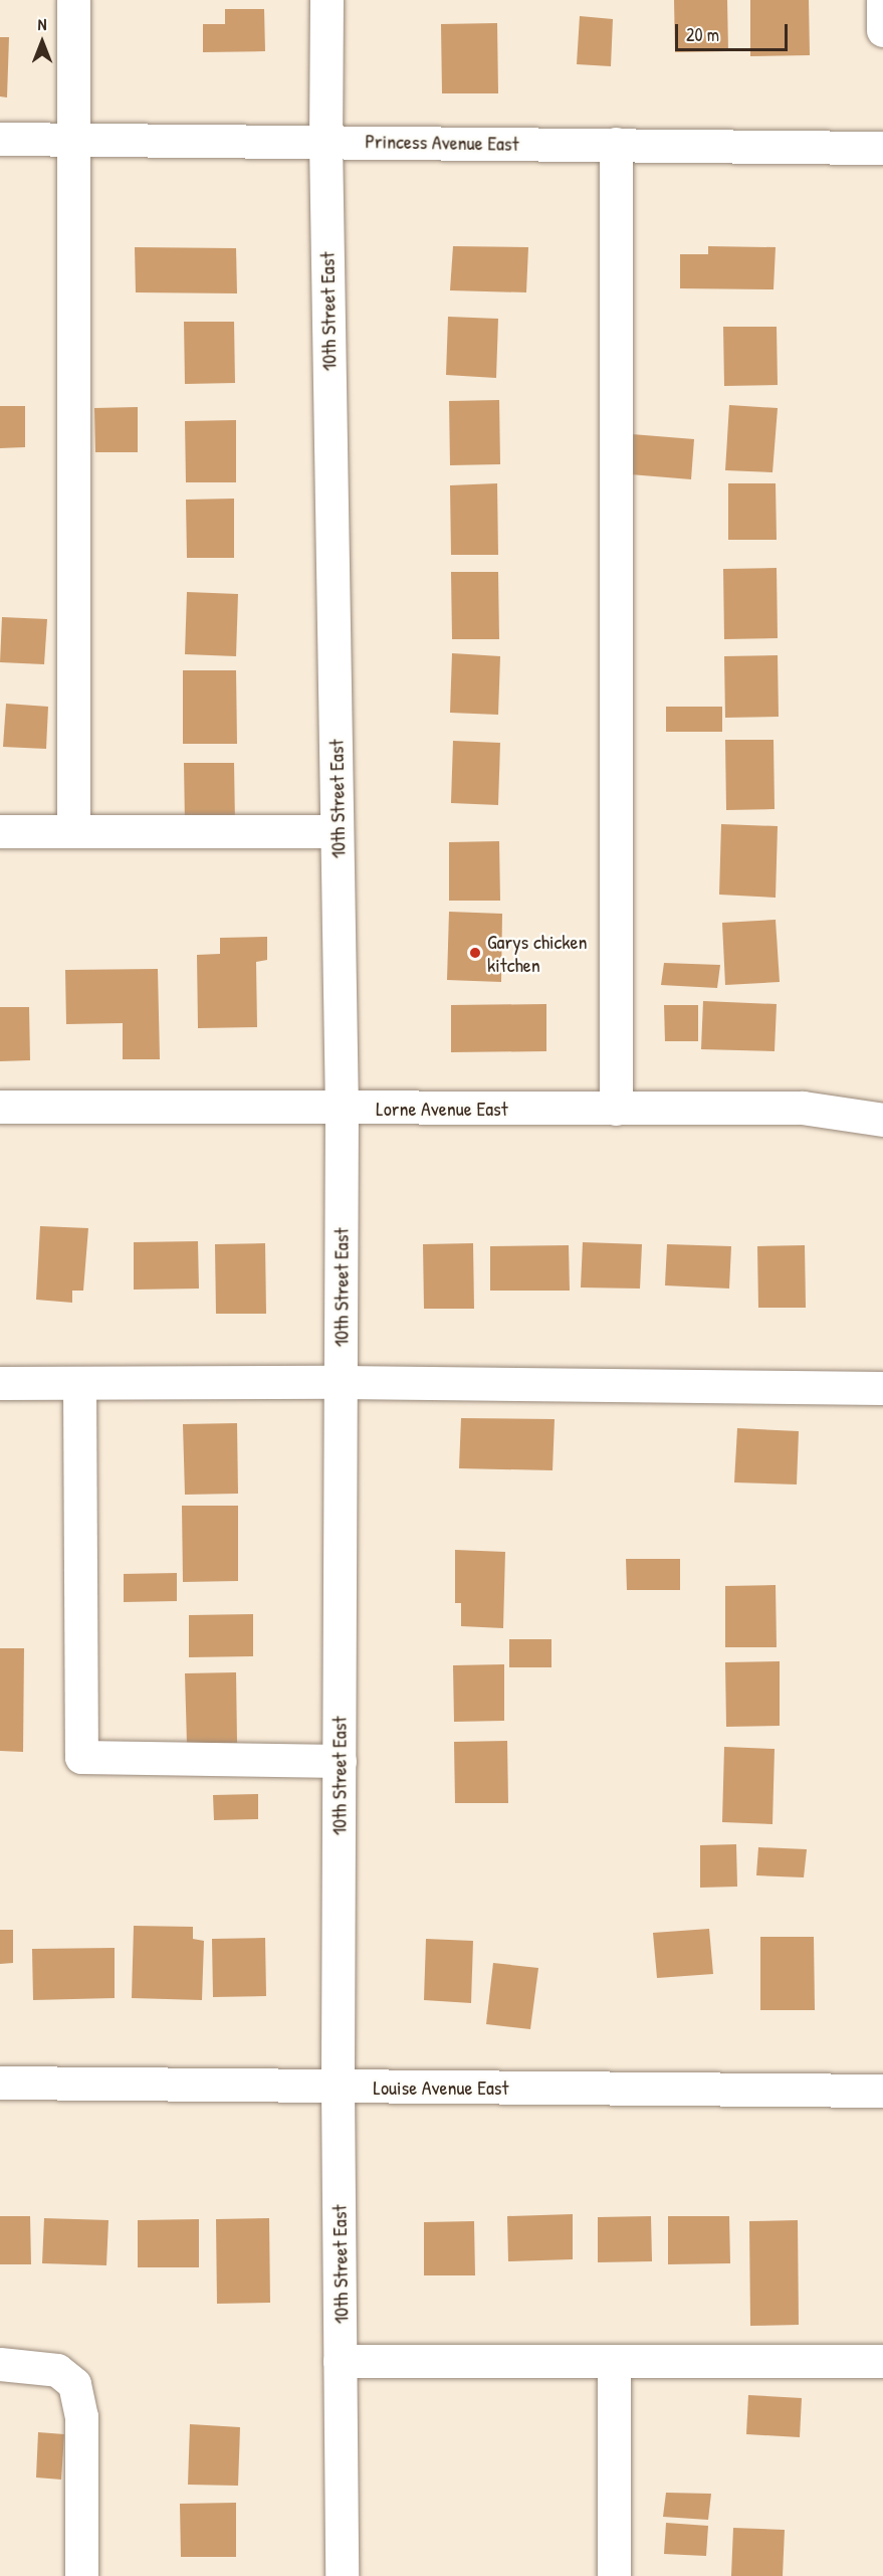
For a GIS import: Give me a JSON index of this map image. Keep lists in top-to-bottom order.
{
  "streets": {
    "street": [
      "Princess Avenue East",
      "10th Street East",
      "Lorne Avenue East",
      "Louise Avenue East"
    ]
  },
  "crossings": [
    ["Princess Avenue East", "10th Street East"],
    ["10th Street East", "Lorne Avenue East"],
    ["10th Street East", "Louise Avenue East"]
  ],
  "places": ["Garys chicken kitchen"],
  "scale_bar": "20 m",
  "north": "top"
}
